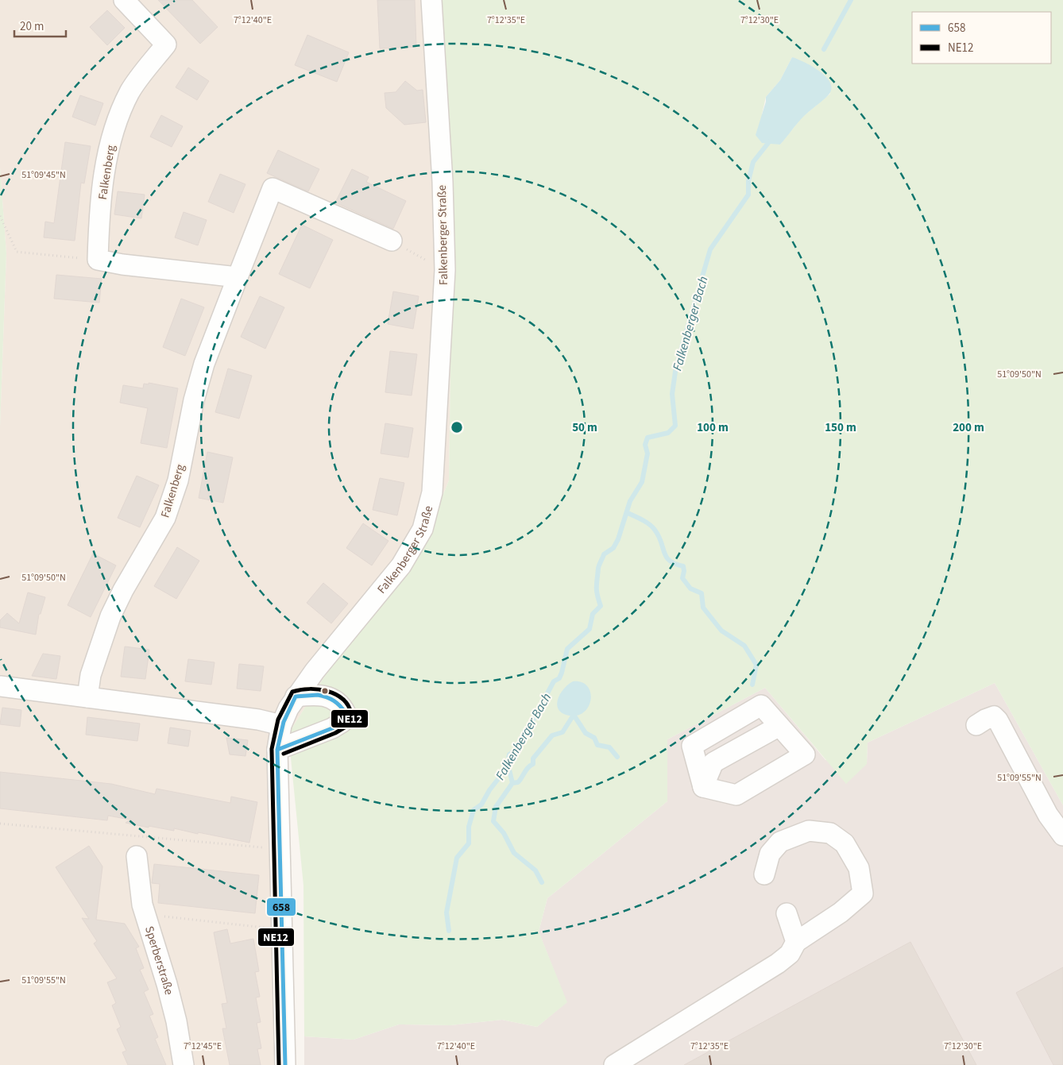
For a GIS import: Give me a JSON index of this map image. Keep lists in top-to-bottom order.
{
  "streets": {
    "street": ["Falkenberg", "Falkenberger Straße", "Sperberstraße"]
  },
  "water": ["Falkenberger Bach"],
  "lines": ["transit line NE12", "transit line 658"],
  "legend": ["658", "NE12"],
  "scale_bar": "20 m",
  "coordinates": [
    "7°12'40\"E",
    "7°12'35\"E",
    "7°12'30\"E",
    "51°09'45\"N",
    "51°09'50\"N",
    "51°09'55\"N",
    "7°12'45\"E"
  ],
  "rings": [
    "50 m",
    "100 m",
    "150 m",
    "200 m"
  ]
}
